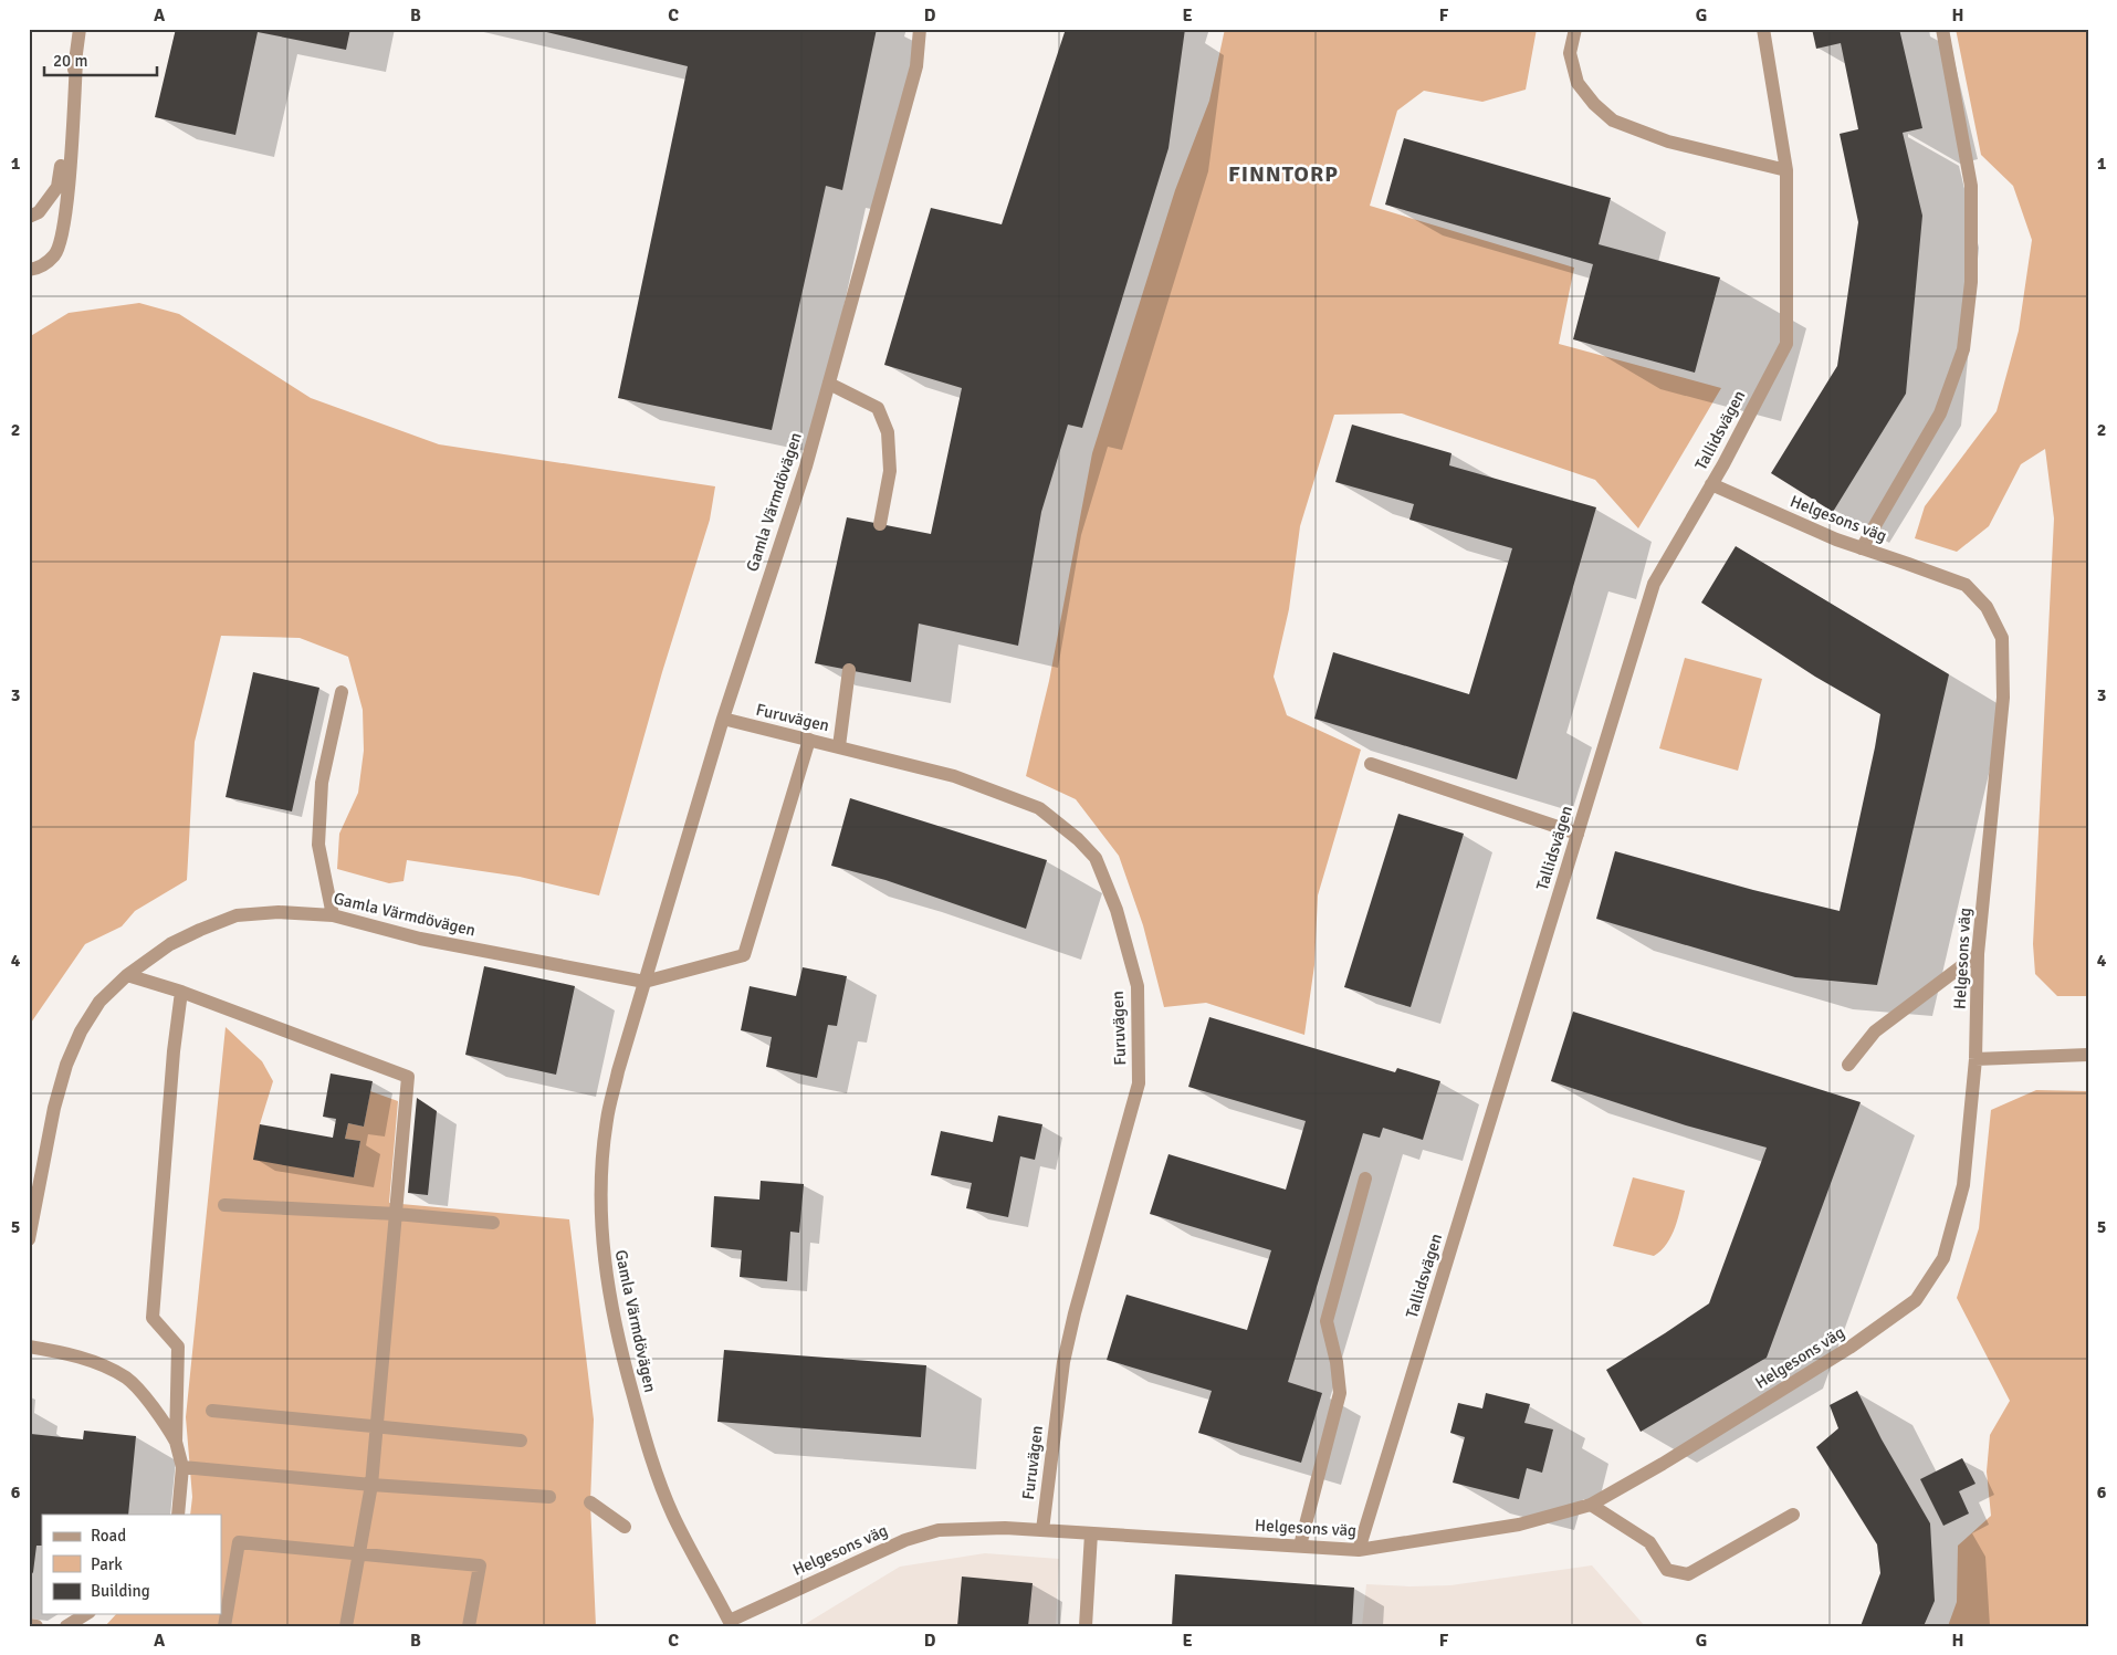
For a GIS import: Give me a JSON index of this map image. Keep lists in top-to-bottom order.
{
  "streets": {
    "street": [
      "Tallidsvägen",
      "Gamla Värmdövägen",
      "Helgesons väg",
      "Furuvägen"
    ]
  },
  "crossings": [
    ["Tallidsvägen", "Helgesons väg"],
    ["Gamla Värmdövägen", "Helgesons väg"],
    ["Gamla Värmdövägen", "Furuvägen"],
    ["Helgesons väg", "Furuvägen"]
  ],
  "districts": ["FINNTORP"],
  "legend": ["Road", "Park", "Building"],
  "scale_bar": "20 m",
  "grid": {
    "columns": [
      "A",
      "B",
      "C",
      "D",
      "E",
      "F",
      "G",
      "H"
    ],
    "rows": [
      "1",
      "2",
      "3",
      "4",
      "5",
      "6"
    ]
  }
}
